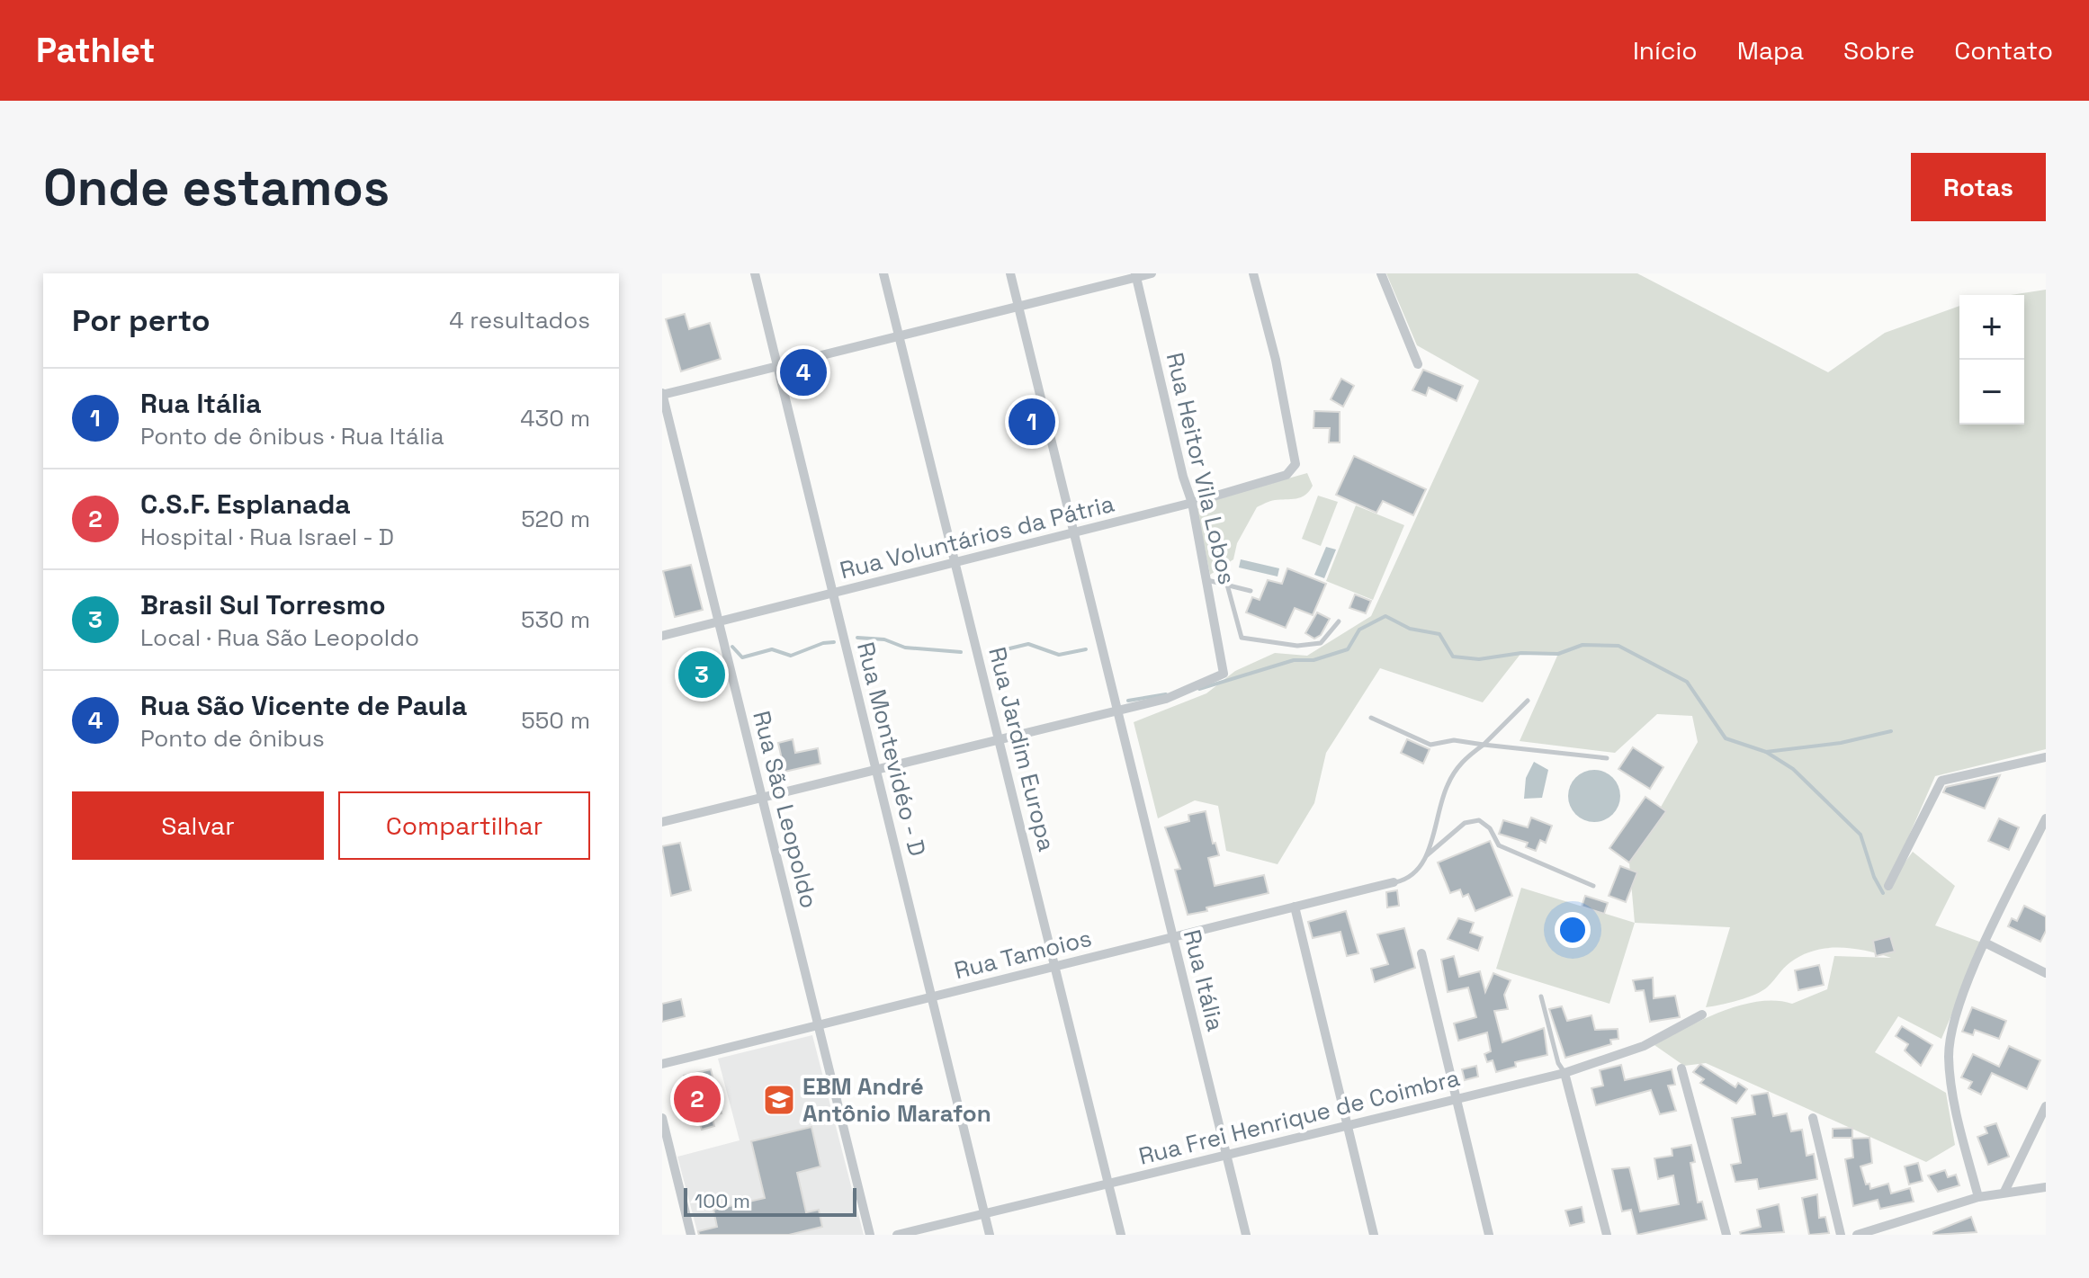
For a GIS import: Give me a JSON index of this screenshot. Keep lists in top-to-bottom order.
{
  "streets": {
    "street": [
      "Rua Heitor Vila Lobos",
      "Rua Voluntários da Pátria",
      "Rua Montevidéo - D",
      "Rua Jardim Europa",
      "Rua São Leopoldo",
      "Rua Tamoios",
      "Rua Itália",
      "Rua Frei Henrique de Coimbra"
    ]
  },
  "crossings": [
    ["Rua Heitor Vila Lobos", "Rua Voluntários da Pátria"],
    ["Rua Heitor Vila Lobos", "Rua Itália"],
    ["Rua Voluntários da Pátria", "Rua Montevidéo - D"],
    ["Rua Voluntários da Pátria", "Rua Jardim Europa"],
    ["Rua Voluntários da Pátria", "Rua São Leopoldo"],
    ["Rua Voluntários da Pátria", "Rua Itália"],
    ["Rua Montevidéo - D", "Rua Tamoios"],
    ["Rua Montevidéo - D", "Rua Frei Henrique de Coimbra"],
    ["Rua Jardim Europa", "Rua Tamoios"],
    ["Rua Jardim Europa", "Rua Frei Henrique de Coimbra"],
    ["Rua São Leopoldo", "Rua Tamoios"],
    ["Rua Tamoios", "Rua Itália"],
    ["Rua Itália", "Rua Frei Henrique de Coimbra"]
  ],
  "places": {
    "school or university": ["EBM André Antônio Marafon"]
  },
  "scale_bar": "100 m",
  "page": {
    "header": "Pathlet",
    "nav": [
      "Início",
      "Mapa",
      "Sobre",
      "Contato"
    ],
    "buttons": [
      "Rotas",
      ["Salvar", "Compartilhar"]
    ],
    "title": "Onde estamos",
    "heading": ["Por perto", "4 resultados"],
    "map_buttons": ["+", "−"],
    "pins": [
      "4",
      "1",
      "3",
      "2"
    ],
    "list": [
      {
        "mark": "1",
        "name": "Rua Itália",
        "note": "Ponto de ônibus · Rua Itália",
        "value": "430 m"
      },
      {
        "mark": "2",
        "name": "C.S.F. Esplanada",
        "note": "Hospital · Rua Israel - D",
        "value": "520 m"
      },
      {
        "mark": "3",
        "name": "Brasil Sul Torresmo",
        "note": "Local · Rua São Leopoldo",
        "value": "530 m"
      },
      {
        "mark": "4",
        "name": "Rua São Vicente de Paula",
        "note": "Ponto de ônibus",
        "value": "550 m"
      }
    ],
    "scale": "100 m"
  }
}
